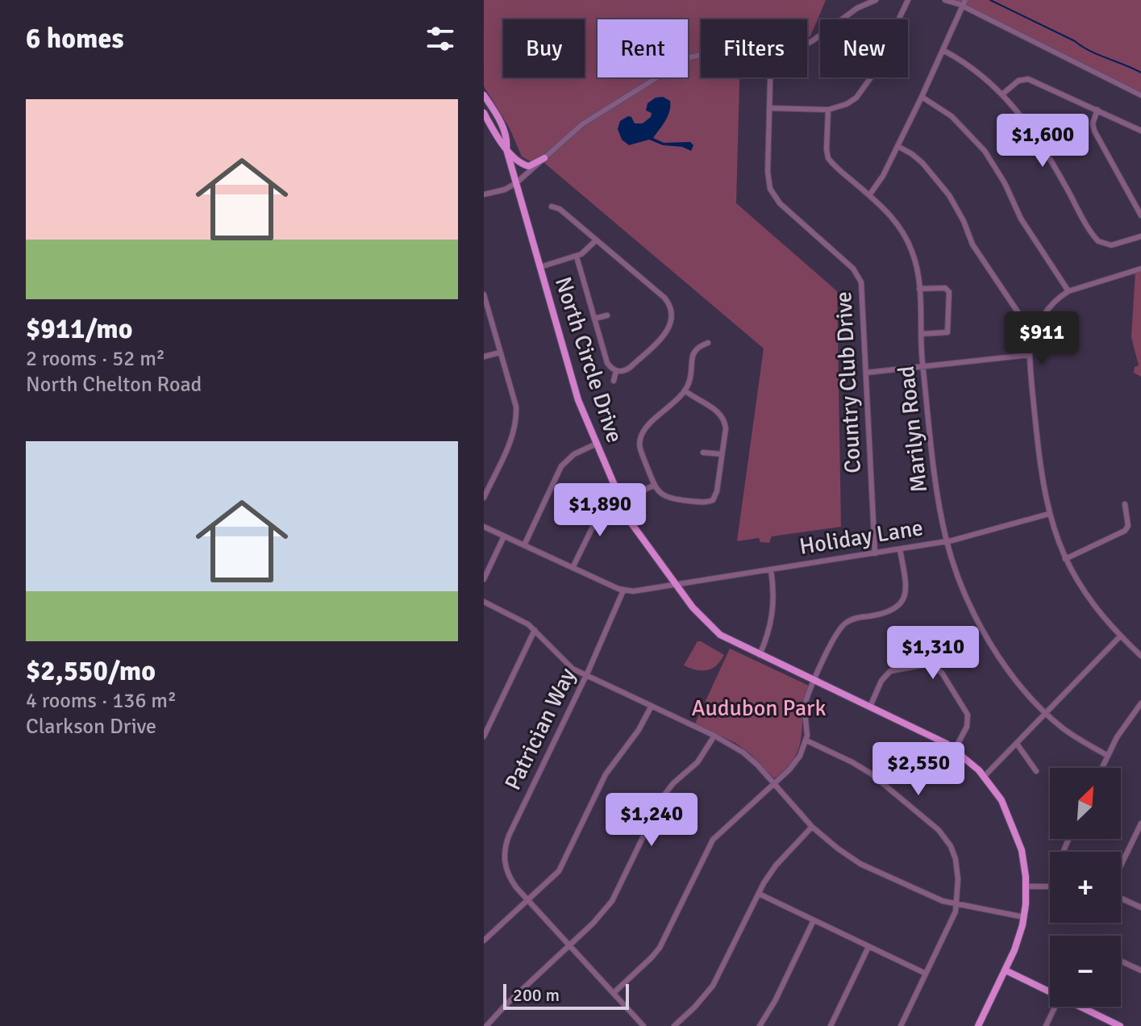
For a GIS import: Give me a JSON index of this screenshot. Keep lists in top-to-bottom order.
{
  "streets": {
    "main road": ["North Circle Drive"],
    "street": [
      "Country Club Drive",
      "Marilyn Road",
      "Holiday Lane",
      "Patrician Way"
    ]
  },
  "crossings": [
    ["North Circle Drive", "Holiday Lane"],
    ["Country Club Drive", "Holiday Lane"],
    ["Marilyn Road", "Holiday Lane"],
    ["Holiday Lane", "Patrician Way"]
  ],
  "parks": ["Audubon Park"],
  "scale_bar": "200 m",
  "north": "top right",
  "page": {
    "heading": "6 homes",
    "chip": [
      "Buy",
      "Rent",
      "Filters",
      "New"
    ],
    "list": [
      {
        "name": "$911/mo",
        "note": "2 rooms · 52 m² · North Chelton Road"
      },
      {
        "name": "$2,550/mo",
        "note": "4 rooms · 136 m² · Clarkson Drive"
      }
    ],
    "price": [
      "$1,600",
      "$911",
      "$1,890",
      "$1,310",
      "$2,550",
      "$1,240"
    ],
    "map_buttons": ["+", "−"],
    "scale": "200 m"
  }
}
